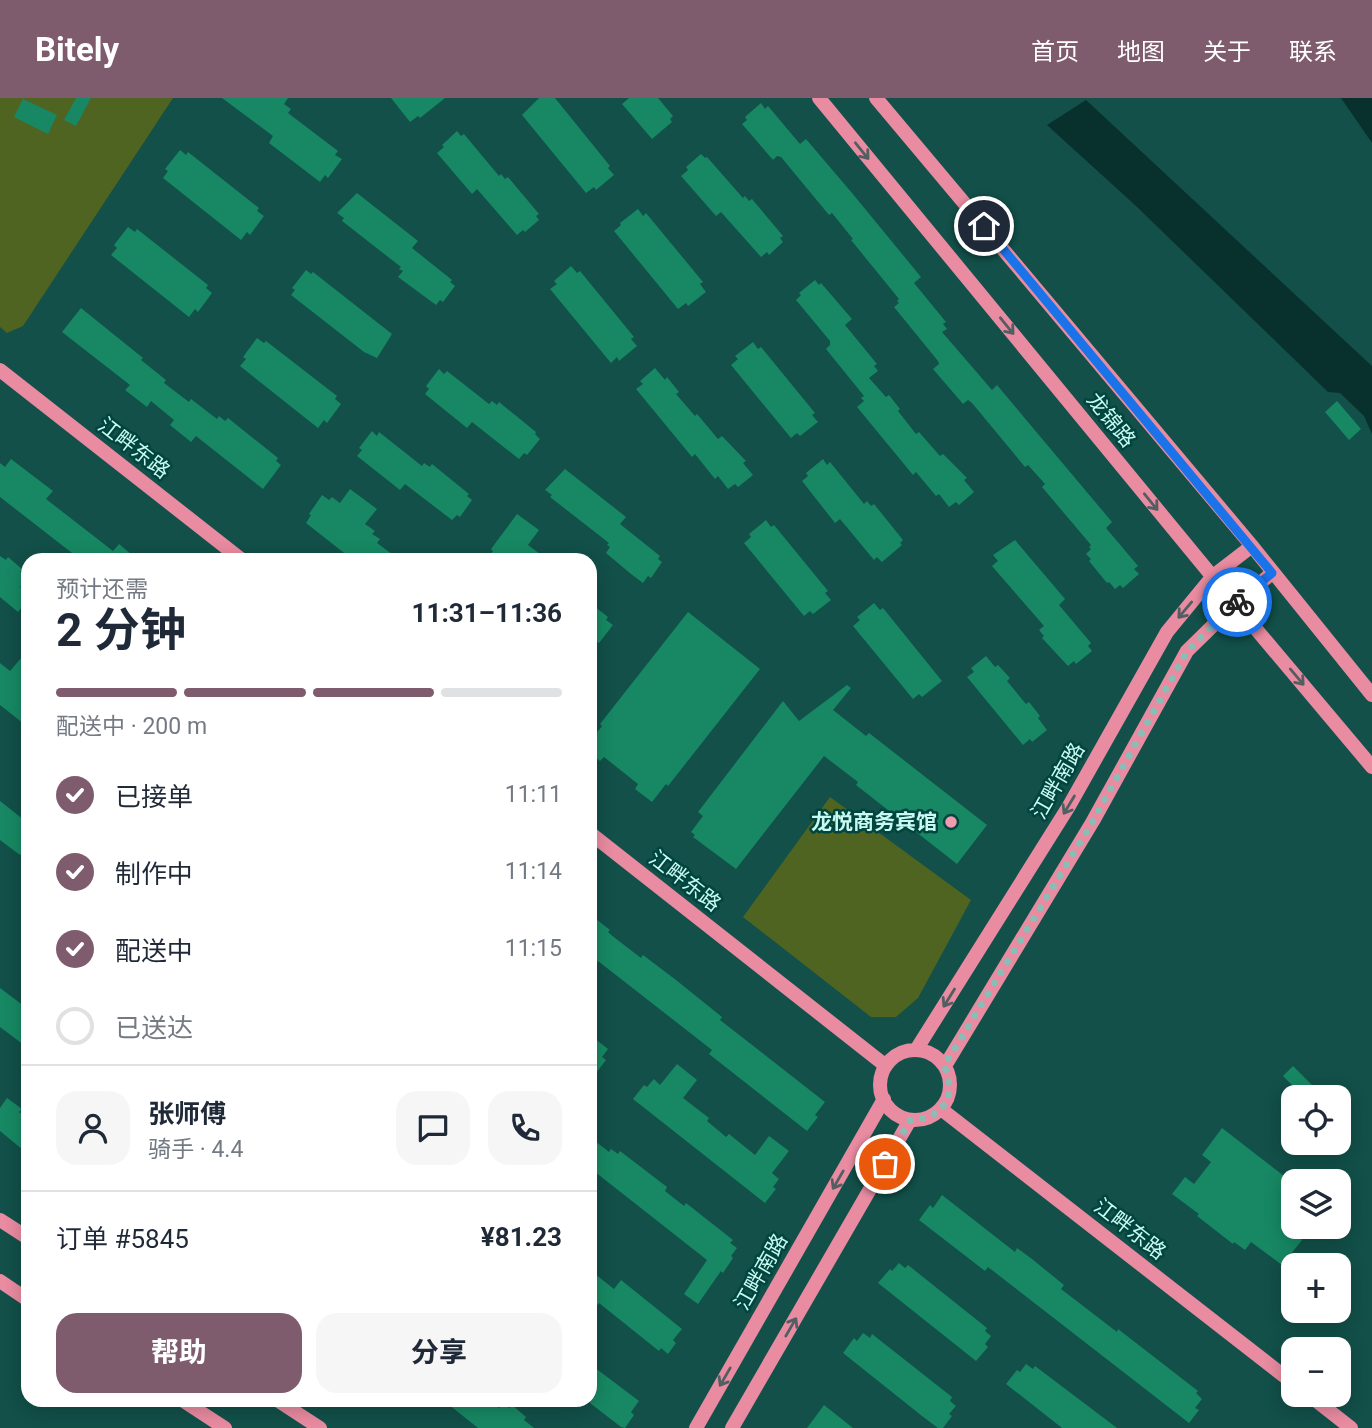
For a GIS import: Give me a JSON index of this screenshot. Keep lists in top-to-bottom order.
{
  "streets": {
    "street": ["龙锦路", "江畔东路", "江畔南路"]
  },
  "crossings": [
    ["龙锦路", "江畔南路"],
    ["江畔东路", "江畔南路"]
  ],
  "places": ["龙悦商务宾馆"],
  "page": {
    "header": "Bitely",
    "nav": [
      "首页",
      "地图",
      "关于",
      "联系"
    ],
    "heading": ["2 分钟", "预计还需", "11:31–11:36"],
    "panel": [
      "张师傅",
      "骑手 · 4.4",
      "订单 #5845",
      "¥81.23"
    ],
    "bar": "配送中 · 200 m",
    "list": [
      ["已接单", "11:11"],
      ["制作中", "11:14"],
      ["配送中", "11:15"],
      "已送达"
    ],
    "map_buttons": ["+", "−"],
    "buttons": ["帮助", "分享"]
  }
}
